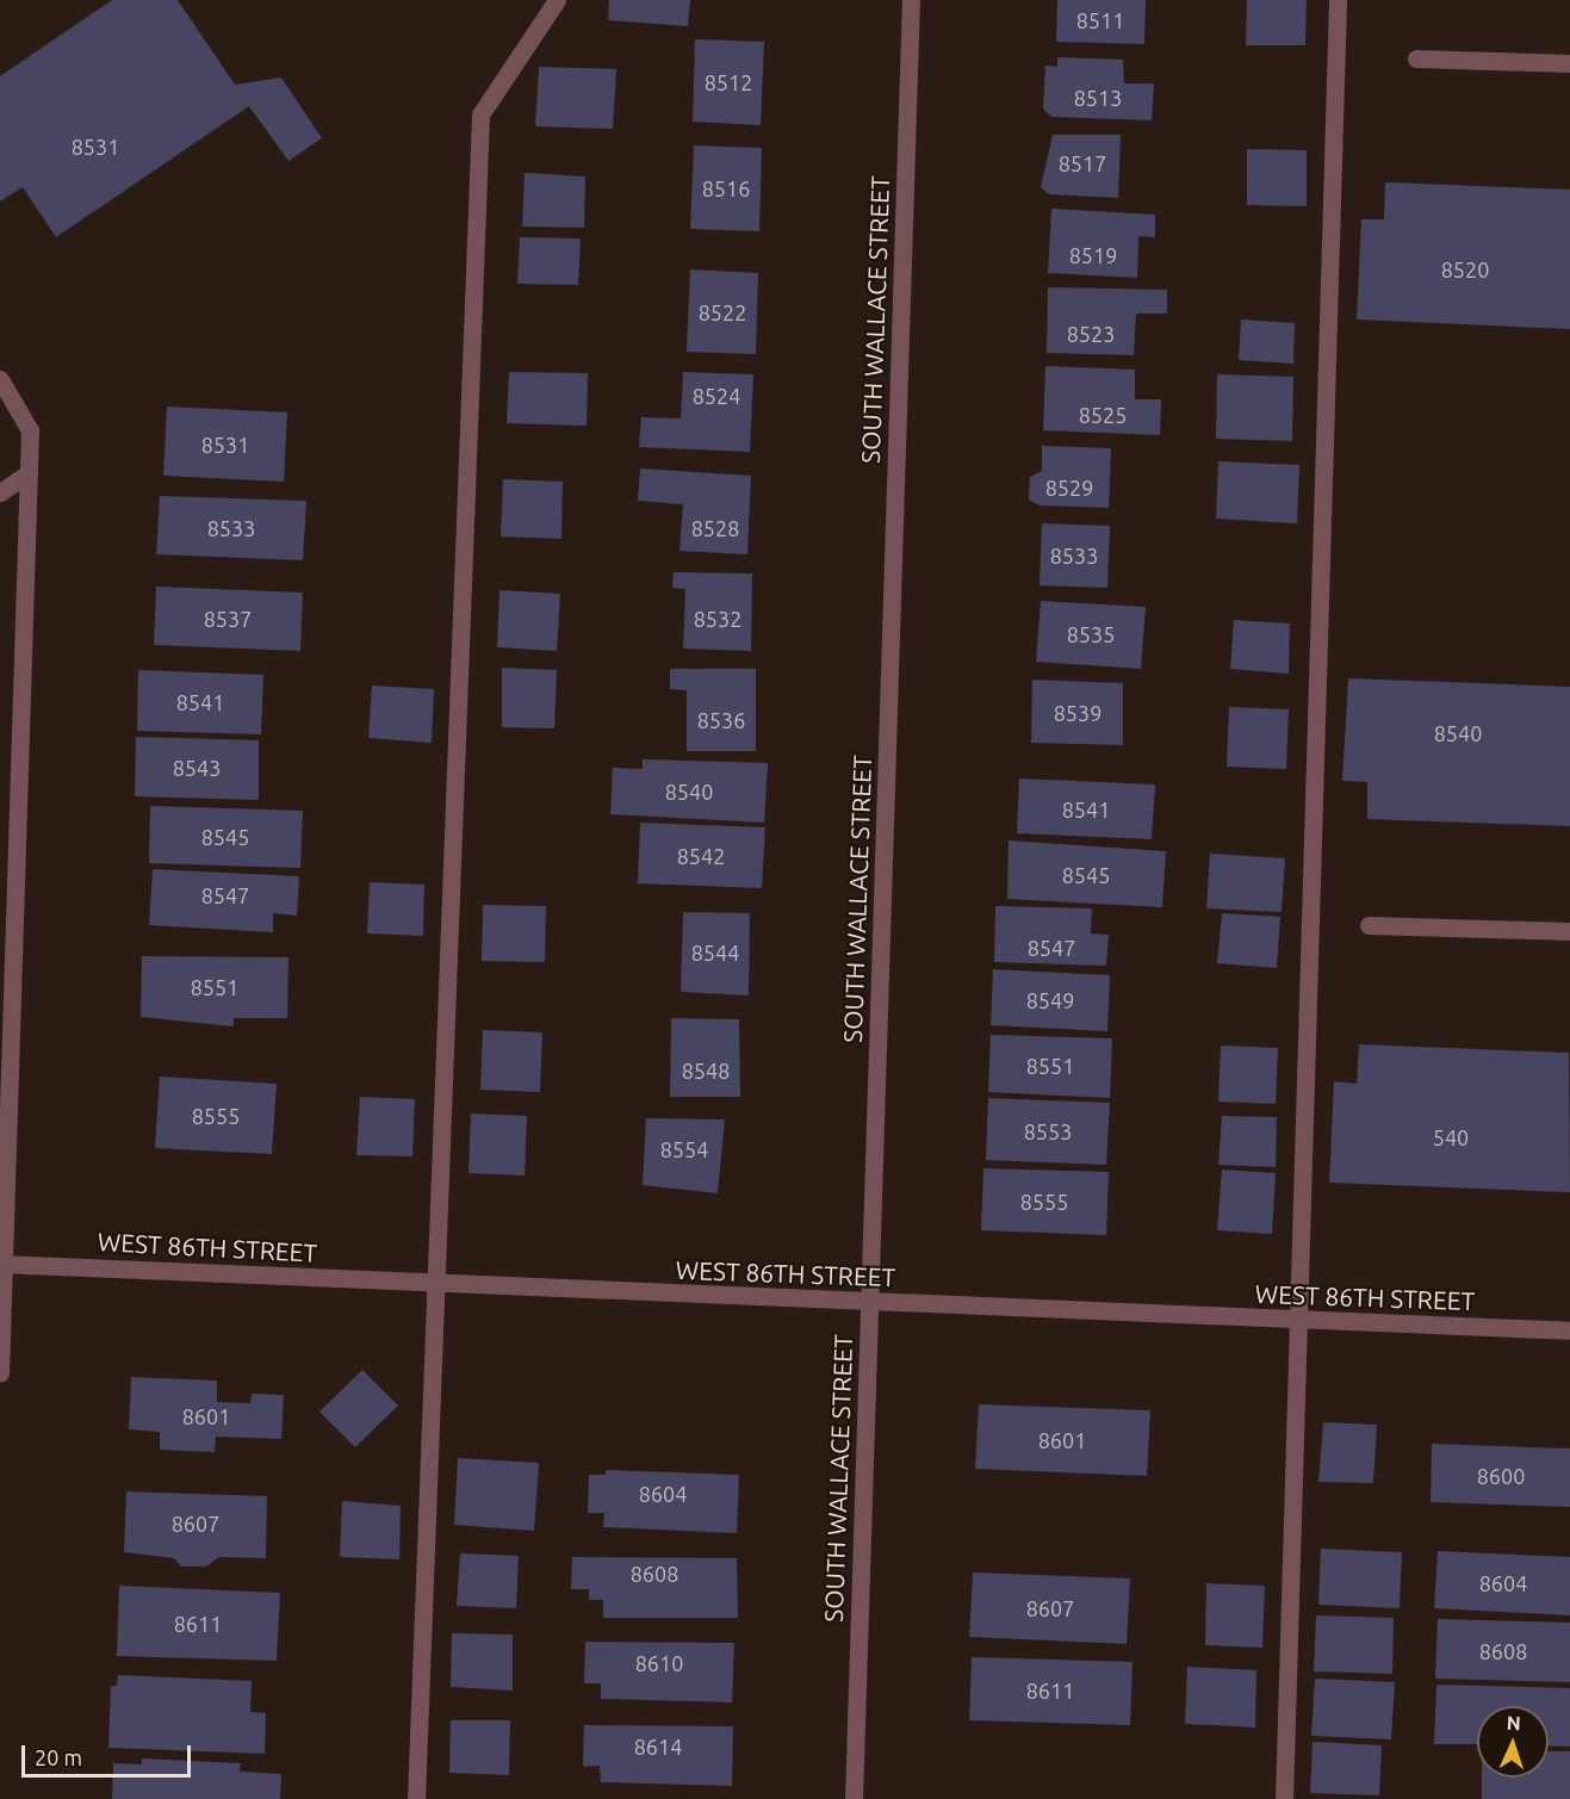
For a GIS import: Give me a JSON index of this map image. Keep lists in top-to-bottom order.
{
  "streets": {
    "street": ["SOUTH WALLACE STREET", "WEST 86TH STREET"]
  },
  "crossings": [
    ["SOUTH WALLACE STREET", "WEST 86TH STREET"]
  ],
  "house_numbers": [
    "8511",
    "8512",
    "8513",
    "8531",
    "8517",
    "8516",
    "8519",
    "8520",
    "8522",
    "8523",
    "8524",
    "8525",
    "8531",
    "8529",
    "8533",
    "8528",
    "8533",
    "8537",
    "8532",
    "8535",
    "8541",
    "8539",
    "8536",
    "8540",
    "8543",
    "8540",
    "8541",
    "8545",
    "8542",
    "8545",
    "8547",
    "8547",
    "8544",
    "8551",
    "8549",
    "8551",
    "8548",
    "8555",
    "8553",
    "540",
    "8554",
    "8555",
    "8601",
    "8601",
    "8600",
    "8604",
    "8607",
    "8608",
    "8604",
    "8607",
    "8611",
    "8608",
    "8610",
    "8611",
    "8614"
  ],
  "scale_bar": "20 m",
  "north": "top"
}
